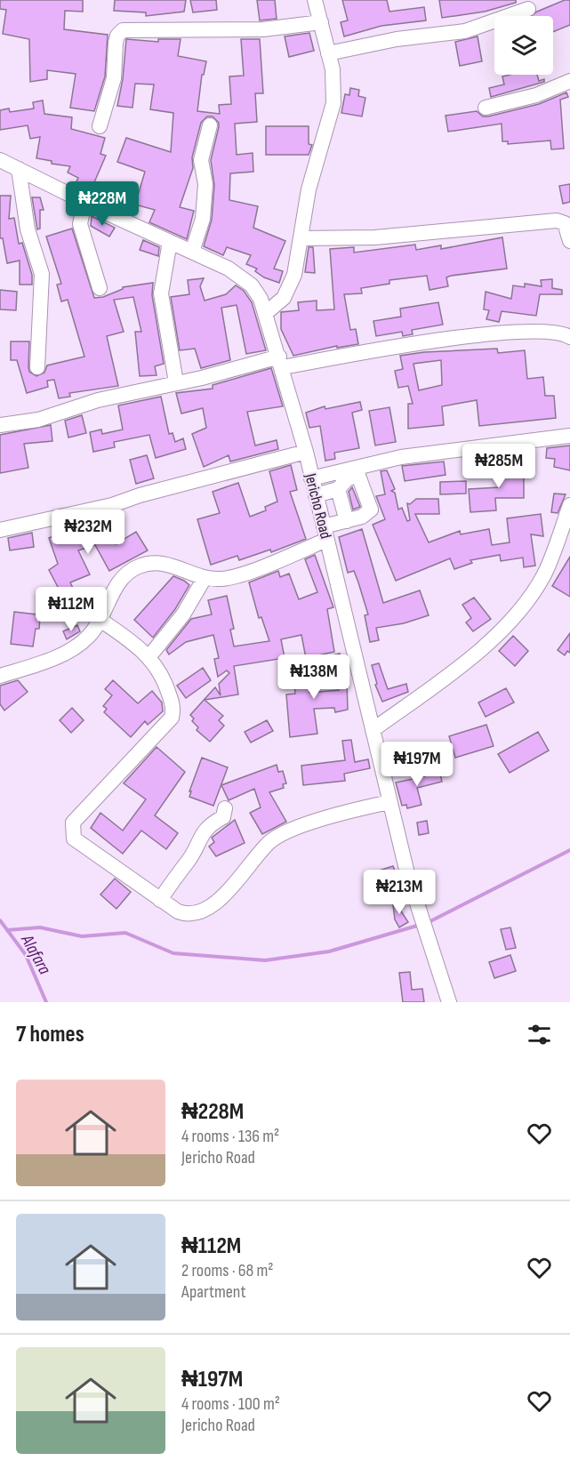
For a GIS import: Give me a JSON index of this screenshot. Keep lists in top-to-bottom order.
{
  "streets": {
    "street": ["Jericho Road"]
  },
  "water": ["Alafara"],
  "page": {
    "price": [
      "₦228M",
      "₦285M",
      "₦232M",
      "₦112M",
      "₦138M",
      "₦197M",
      "₦213M"
    ],
    "heading": "7 homes",
    "list": [
      {
        "name": "₦228M",
        "note": "4 rooms · 136 m² · Jericho Road"
      },
      {
        "name": "₦112M",
        "note": "2 rooms · 68 m² · Apartment"
      },
      {
        "name": "₦197M",
        "note": "4 rooms · 100 m² · Jericho Road"
      }
    ]
  }
}
